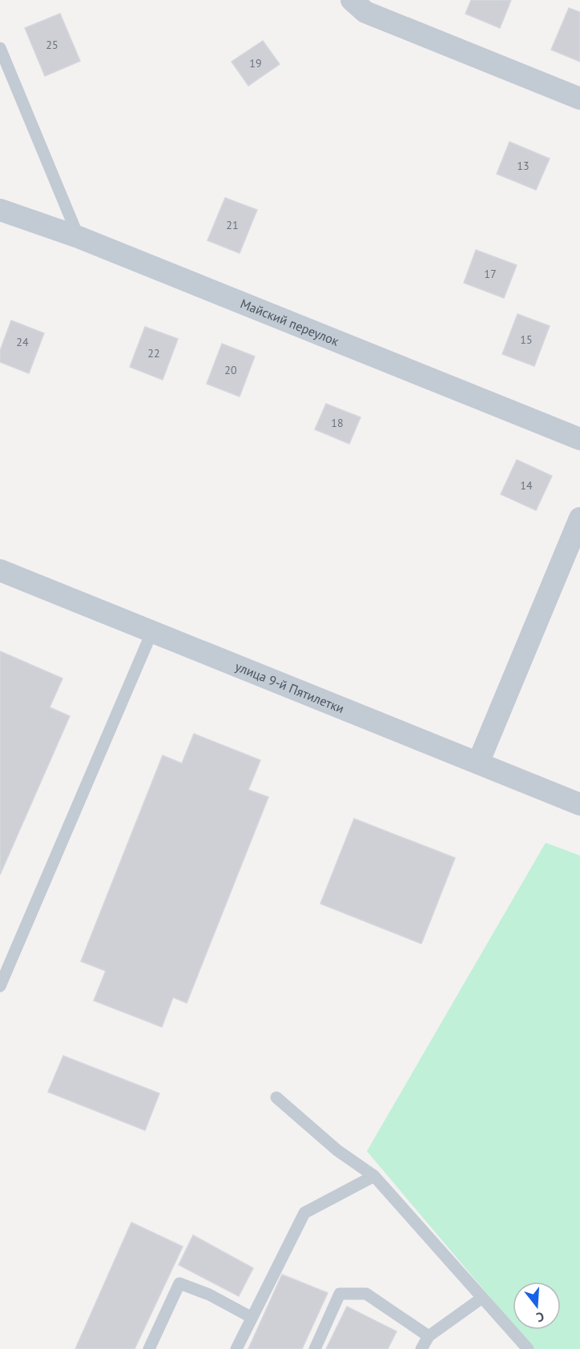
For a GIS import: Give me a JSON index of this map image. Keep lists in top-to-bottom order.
{
  "streets": {
    "street": ["Майский переулок", "улица 9-й Пятилетки"]
  },
  "house_numbers": [
    "25",
    "19",
    "13",
    "21",
    "17",
    "15",
    "24",
    "22",
    "20",
    "18",
    "14"
  ],
  "north": "bottom"
}
